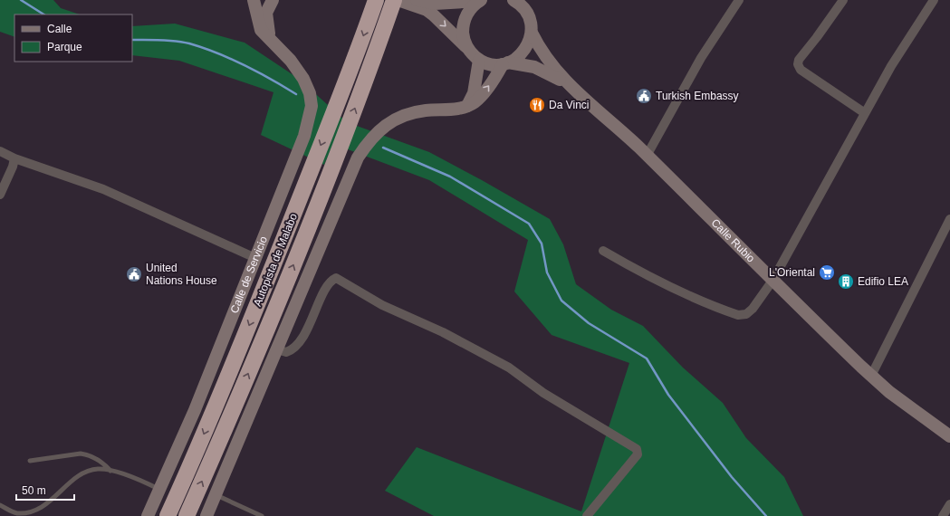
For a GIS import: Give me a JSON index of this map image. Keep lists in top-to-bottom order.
{
  "streets": {
    "highway": ["Autopista de Malabo"],
    "street": ["Calle Rubio", "Calle de Servicio"]
  },
  "places": {
    "public building": ["Turkish Embassy", "United Nations House"],
    "restaurant": ["Da Vinci"],
    "supermarket": ["L'Oriental"],
    "building": ["Edifio LEA"]
  },
  "legend": ["Calle", "Parque"],
  "scale_bar": "50 m"
}
